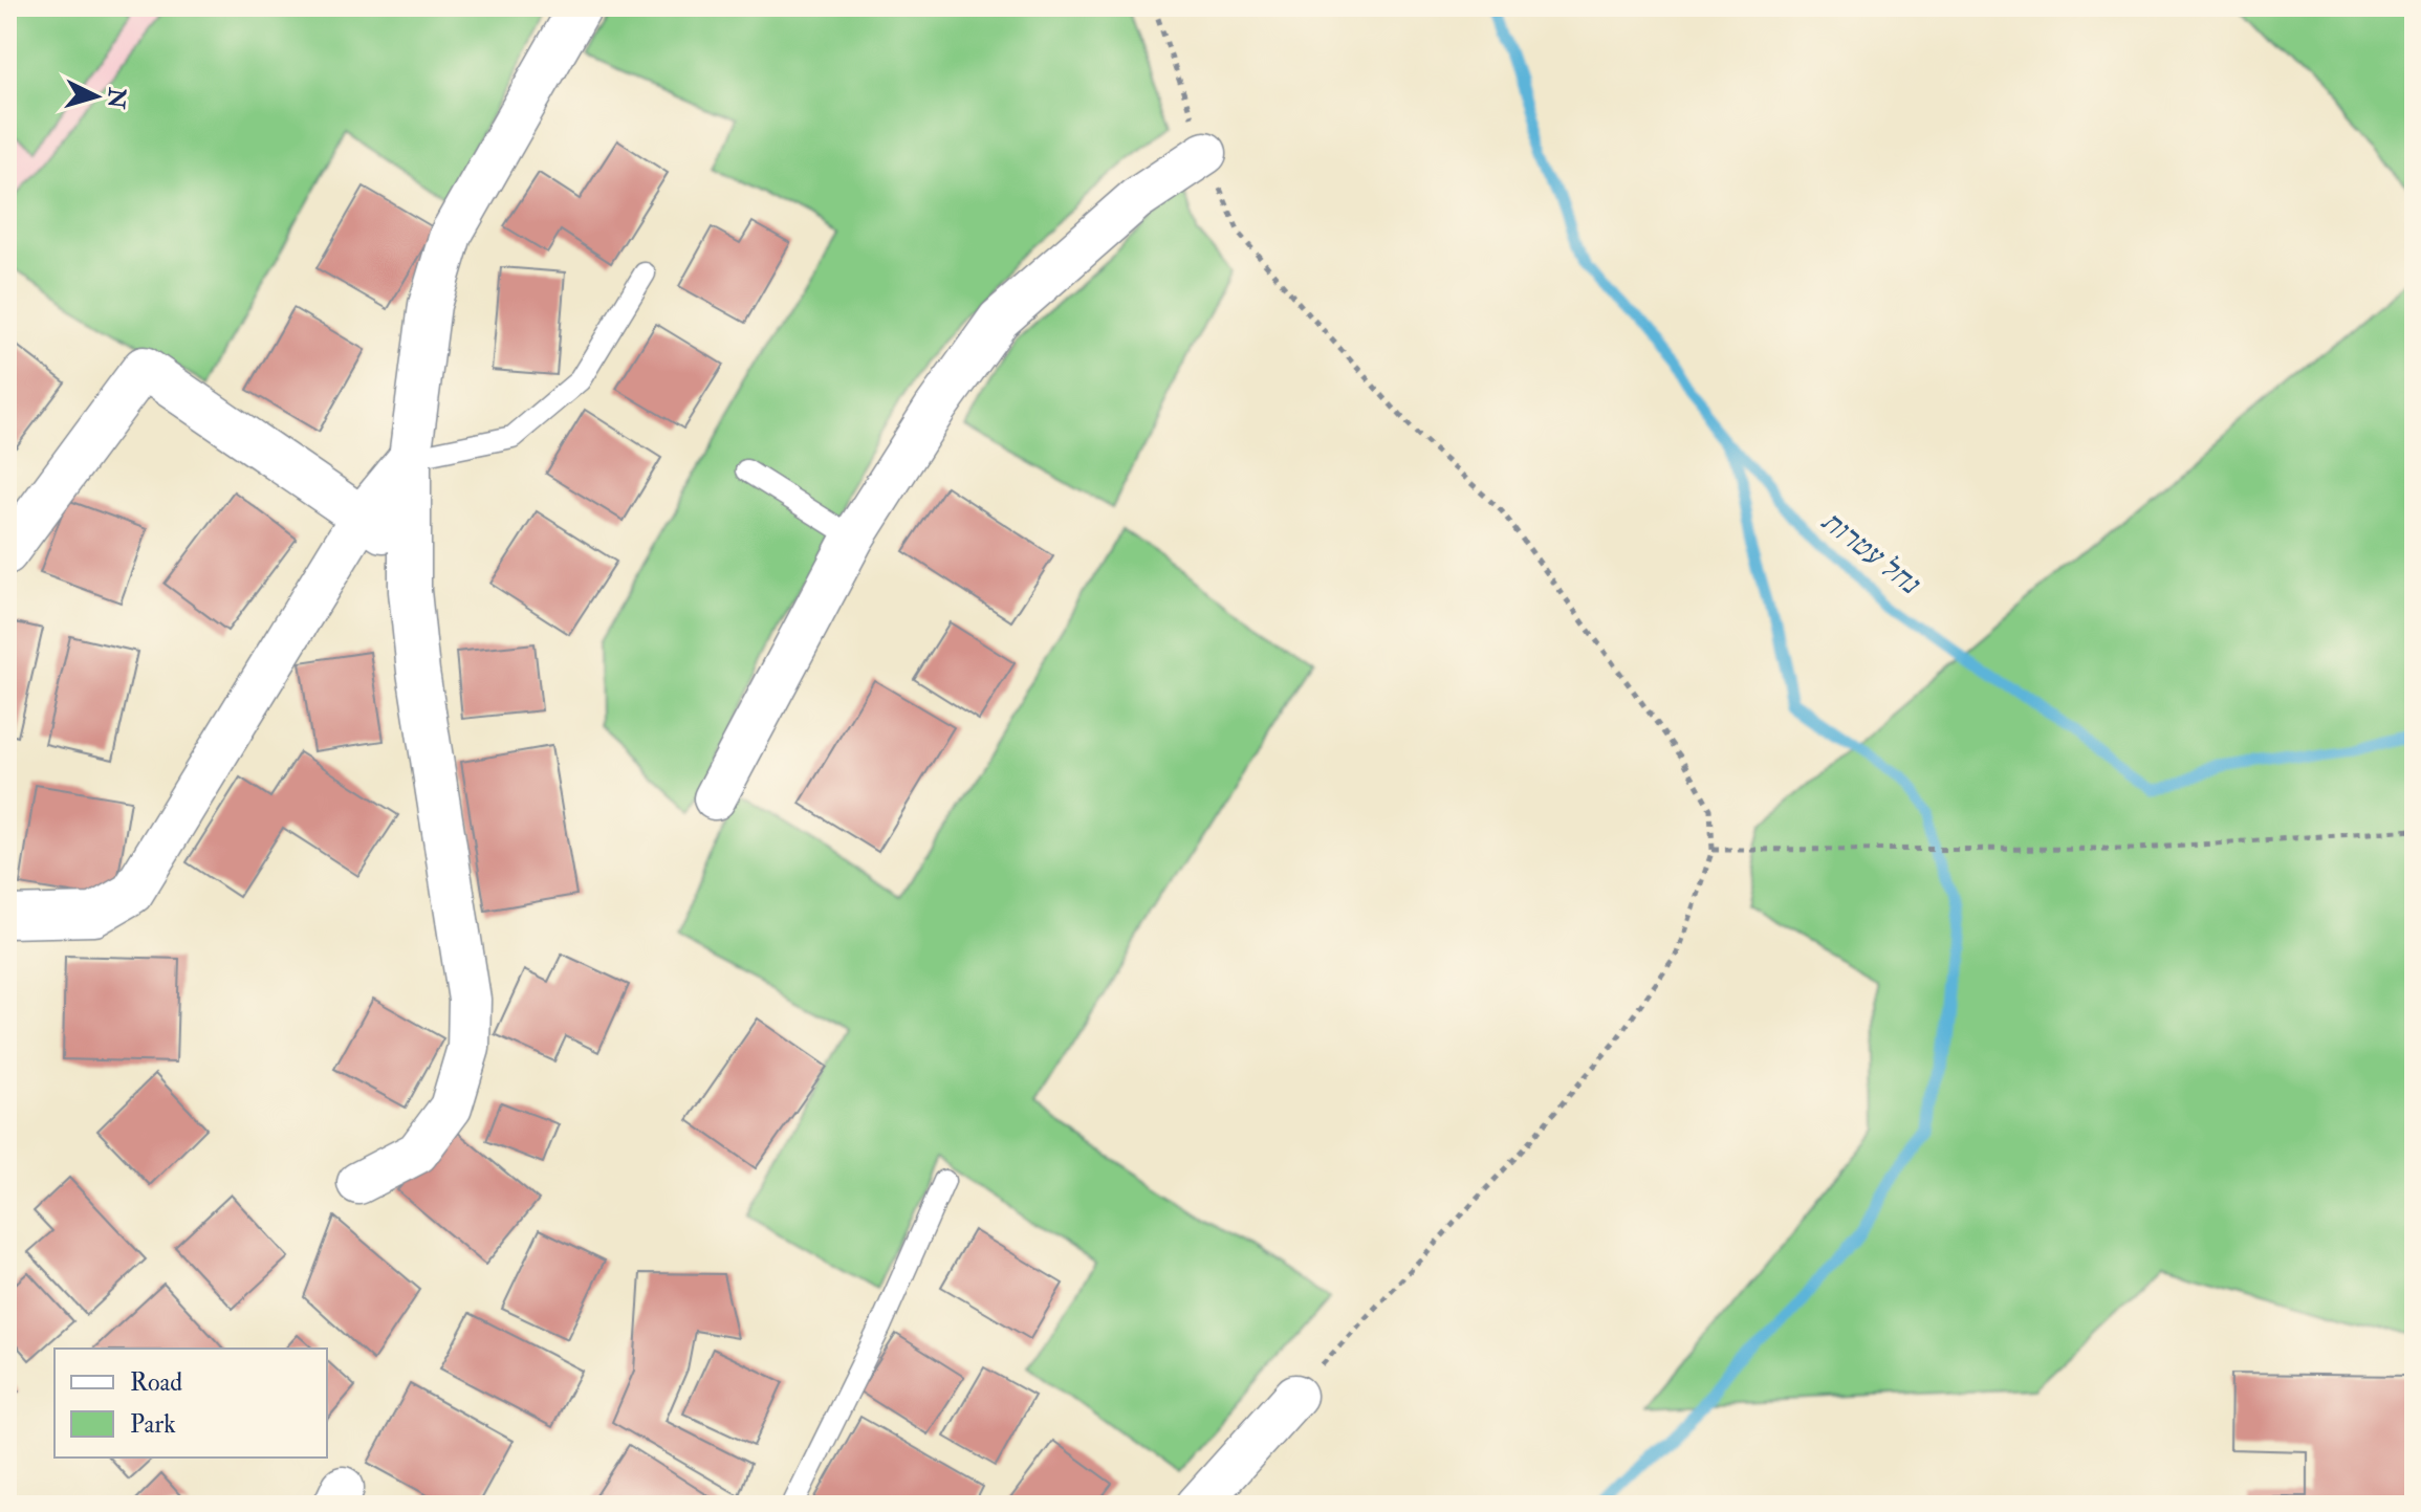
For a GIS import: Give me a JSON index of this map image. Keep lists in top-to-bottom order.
{
  "water": ["נחל עטרות"],
  "legend": ["Road", "Park"],
  "north": "right"
}
